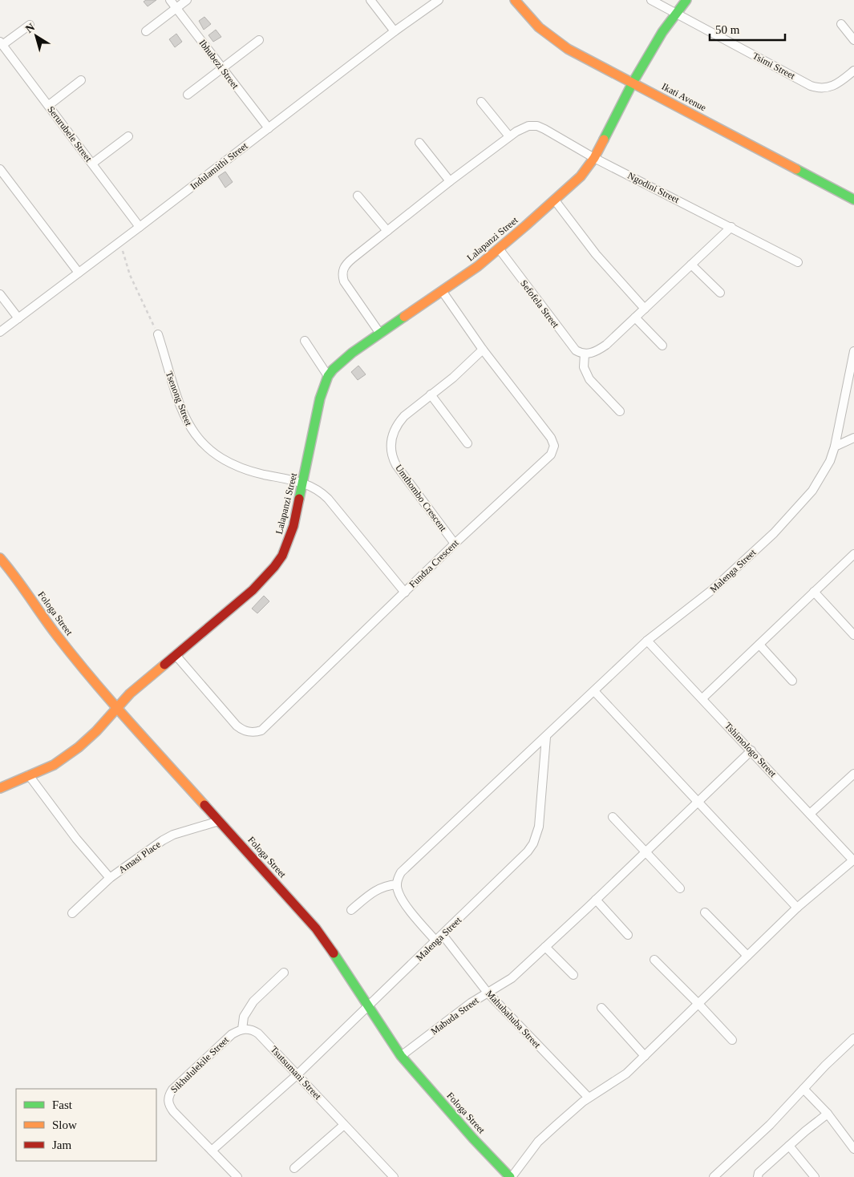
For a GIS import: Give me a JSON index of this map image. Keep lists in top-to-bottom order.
{
  "streets": {
    "street": [
      "Ibhubezi Street",
      "Tsimi Street",
      "Ikati Avenue",
      "Serurubele Street",
      "Indulamithi Street",
      "Ngodini Street",
      "Lalapanzi Street",
      "Sefofela Street",
      "Tsenong Street",
      "Umthombo Crescent",
      "Fundza Crescent",
      "Malenga Street",
      "Fologa Street",
      "Tshimologo Street",
      "Amasi Place",
      "Mabuda Street",
      "Mahubahuba Street",
      "Sikhululekile Street",
      "Tsutsumani Street"
    ]
  },
  "crossings": [
    ["Ibhubezi Street", "Indulamithi Street"],
    ["Tsimi Street", "Lalapanzi Street"],
    ["Ikati Avenue", "Lalapanzi Street"],
    ["Serurubele Street", "Indulamithi Street"],
    ["Ngodini Street", "Lalapanzi Street"],
    ["Lalapanzi Street", "Sefofela Street"],
    ["Lalapanzi Street", "Tsenong Street"],
    ["Lalapanzi Street", "Fundza Crescent"],
    ["Lalapanzi Street", "Fologa Street"],
    ["Tsenong Street", "Fundza Crescent"],
    ["Umthombo Crescent", "Fundza Crescent"],
    ["Malenga Street", "Fologa Street"],
    ["Malenga Street", "Tshimologo Street"],
    ["Malenga Street", "Mahubahuba Street"],
    ["Malenga Street", "Sikhululekile Street"],
    ["Malenga Street", "Tsutsumani Street"],
    ["Fologa Street", "Amasi Place"],
    ["Fologa Street", "Mabuda Street"],
    ["Tshimologo Street", "Mabuda Street"],
    ["Mabuda Street", "Mahubahuba Street"],
    ["Sikhululekile Street", "Tsutsumani Street"]
  ],
  "legend": ["Fast", "Slow", "Jam"],
  "scale_bar": "50 m",
  "north": "top left"
}
